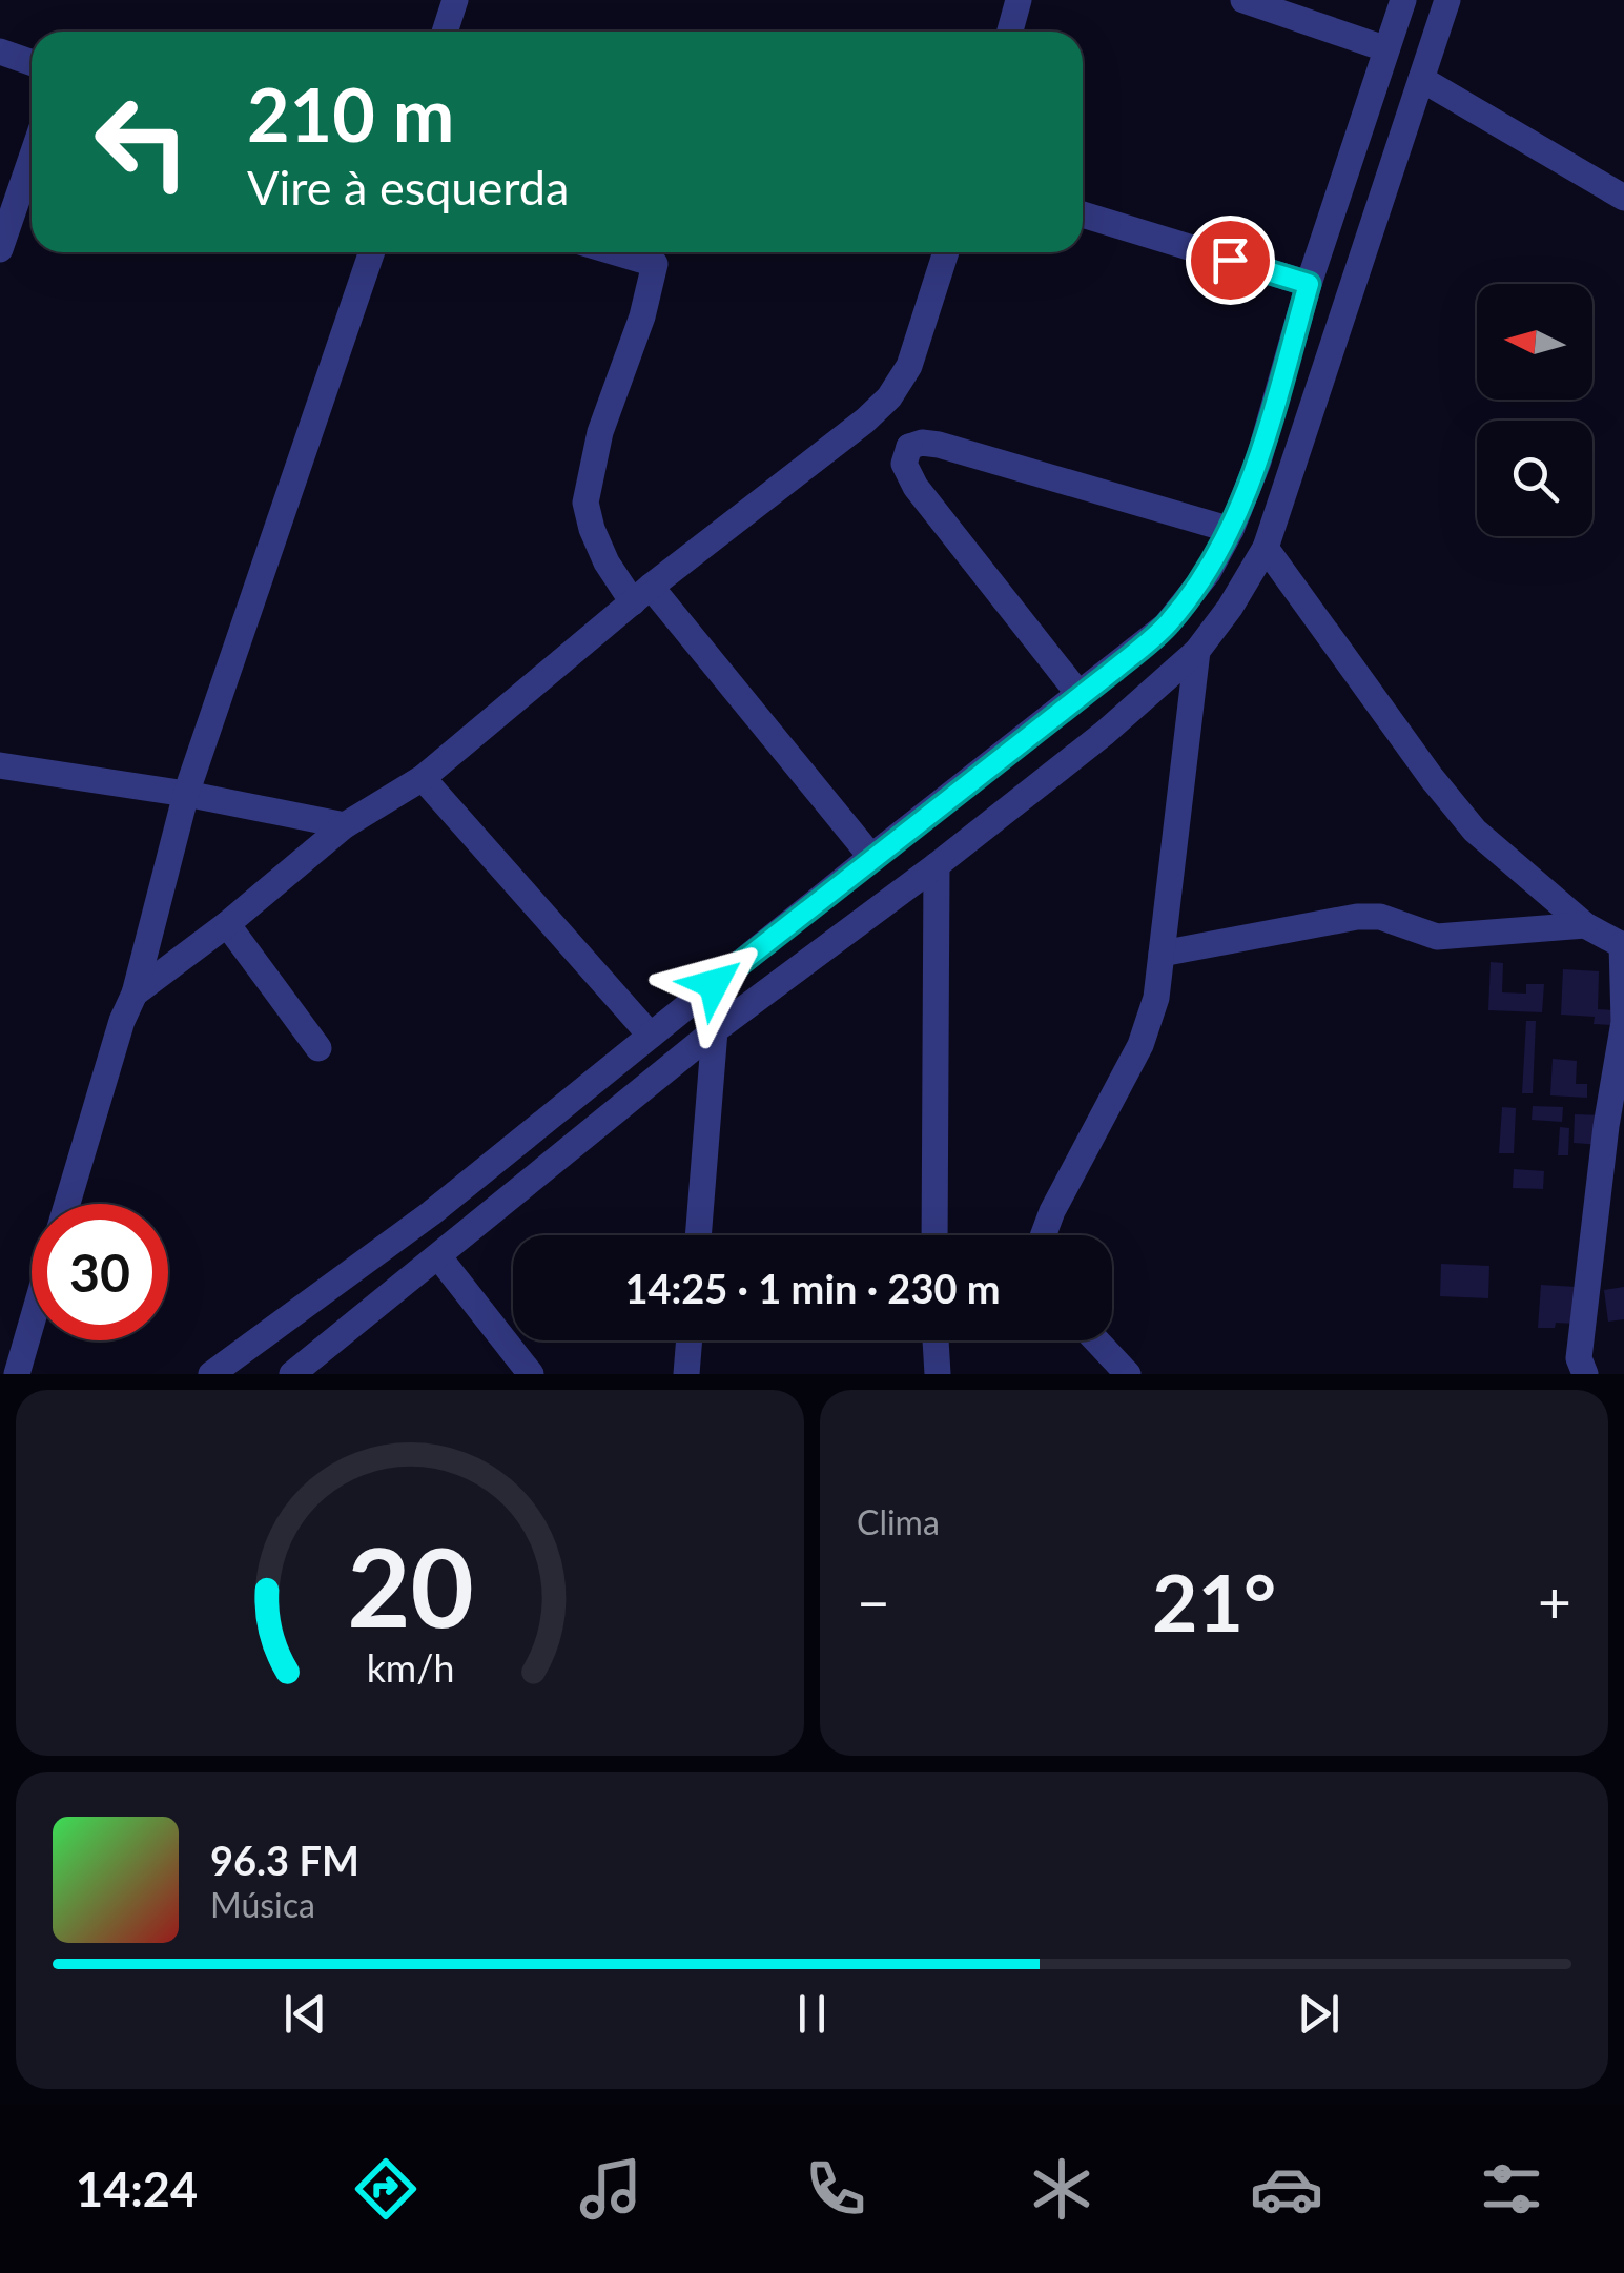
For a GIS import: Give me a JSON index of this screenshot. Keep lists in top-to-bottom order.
{
  "north": "left",
  "page": {
    "turn": ["210 m", "Vire à esquerda"],
    "limit": "30",
    "trip": "14:25 · 1 min · 230 m",
    "tile": "Clima",
    "heat": ["−", "21°", "+"],
    "song": ["96.3 FM", "Música"],
    "tabs": "14:24",
    "gauge": ["20", "km/h"]
  }
}
